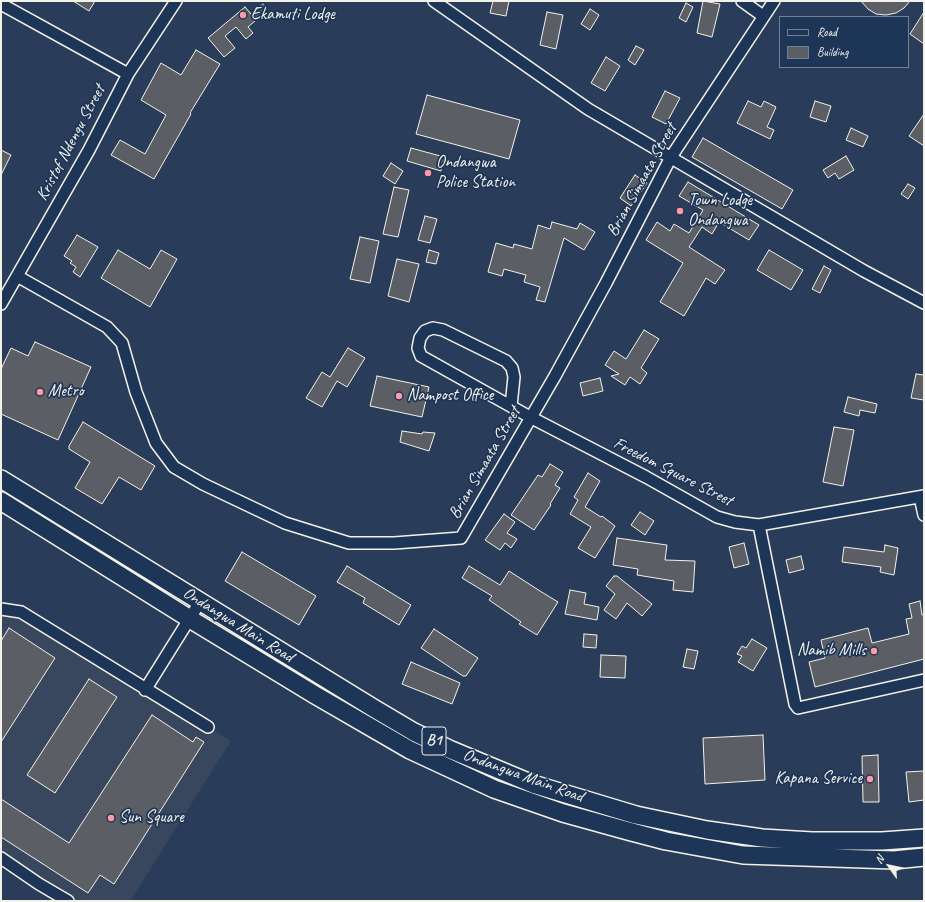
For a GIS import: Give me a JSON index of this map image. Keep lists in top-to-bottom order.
{
  "streets": {
    "main road": ["Ondangwa Main Road", "B1"],
    "street": ["Kristof Ndengu Street", "Brian Simaata Street", "Freedom Square Street"]
  },
  "crossings": [
    ["Kristof Ndengu Street", "Brian Simaata Street"],
    ["Brian Simaata Street", "Freedom Square Street"]
  ],
  "places": [
    "Ekamuti Lodge",
    "Ondangwa Police Station",
    "Town Lodge Ondangwa",
    "Metro",
    "Nampost Office",
    "Namib Mills",
    "Kapana Service",
    "Sun Square"
  ],
  "legend": ["Road", "Building"],
  "north": "top left"
}
